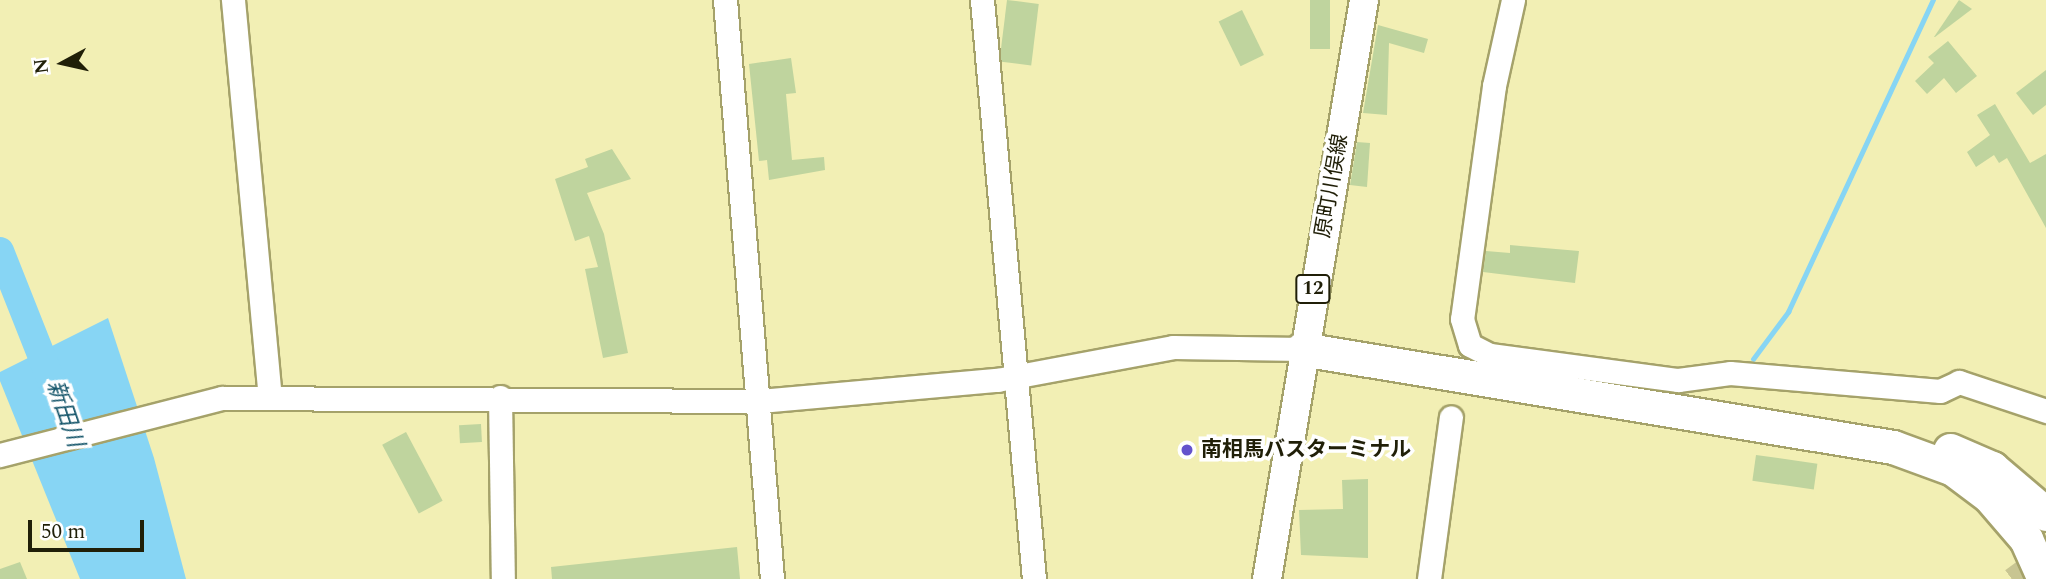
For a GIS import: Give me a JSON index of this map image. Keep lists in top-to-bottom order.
{
  "streets": {
    "main road": ["原町川俣線", "12"]
  },
  "water": ["新田川"],
  "places": ["南相馬バスターミナル"],
  "scale_bar": "50 m",
  "north": "left"
}
